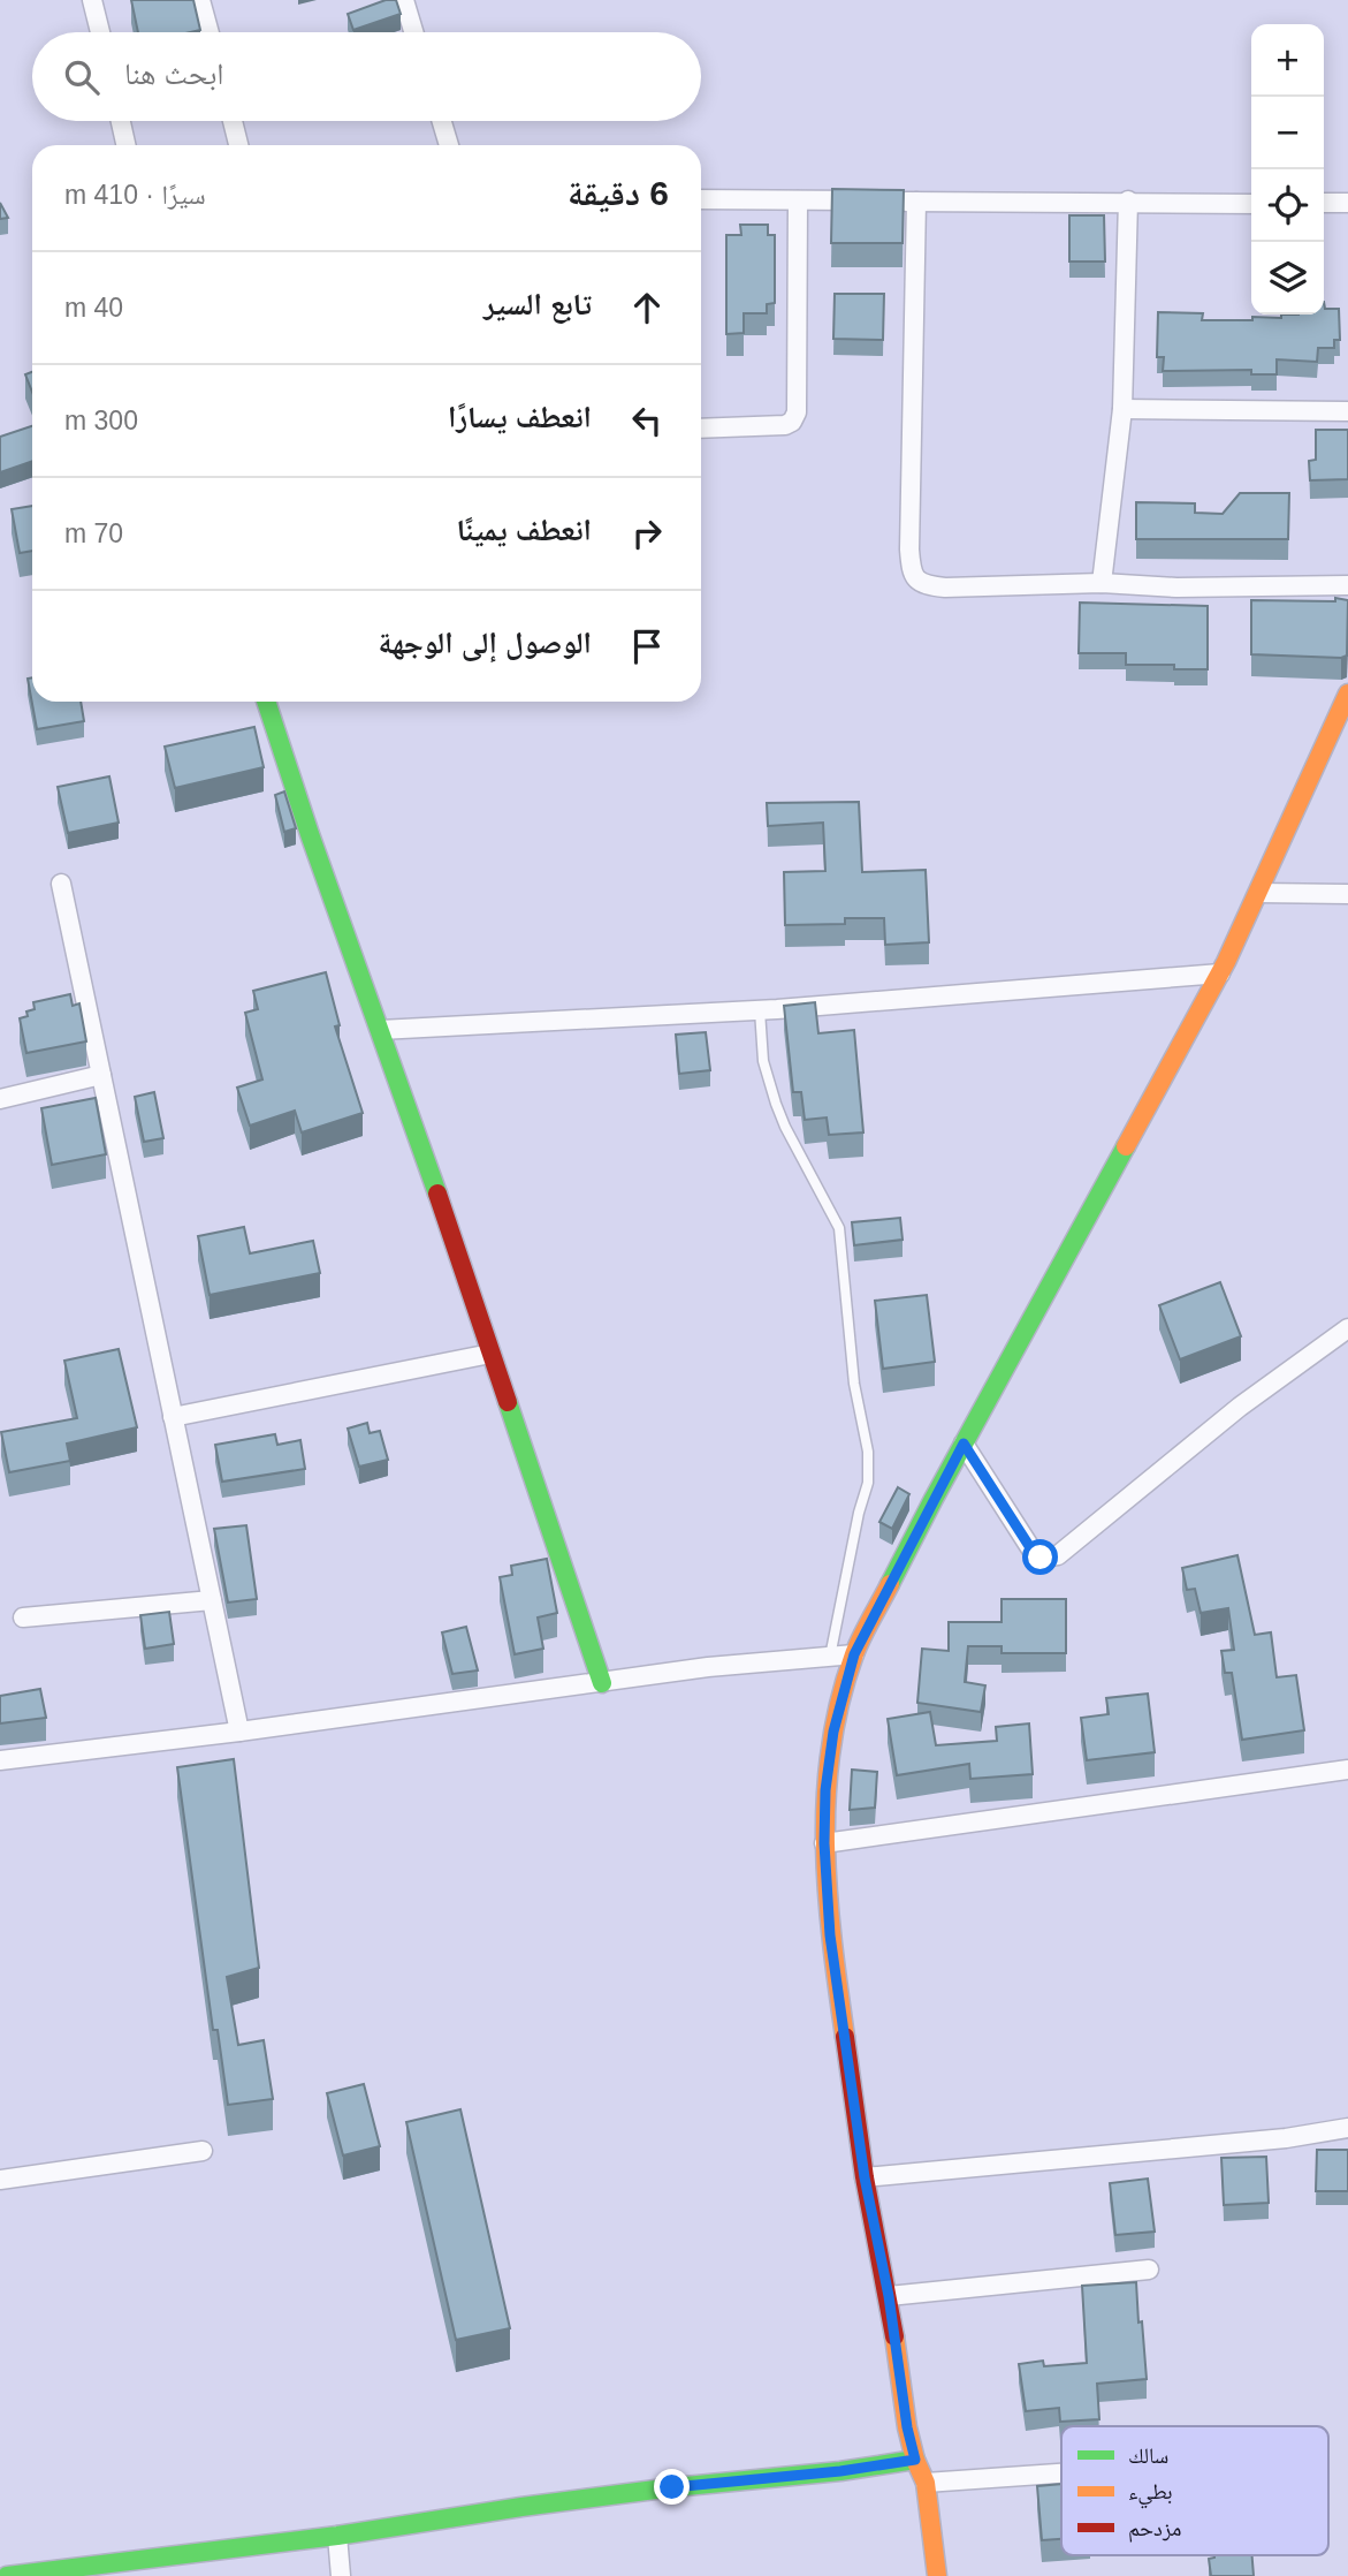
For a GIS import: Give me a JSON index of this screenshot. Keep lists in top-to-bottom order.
{
  "legend": ["سالك", "بطيء", "مزدحم"],
  "page": {
    "map_buttons": ["+", "−"],
    "search": "ابحث هنا",
    "heading": ["6 دقيقة", "سيرًا · 410 m"],
    "list": [
      ["تابع السير", "40 m"],
      ["انعطف يسارًا", "300 m"],
      ["انعطف يمينًا", "70 m"],
      "الوصول إلى الوجهة"
    ]
  }
}
